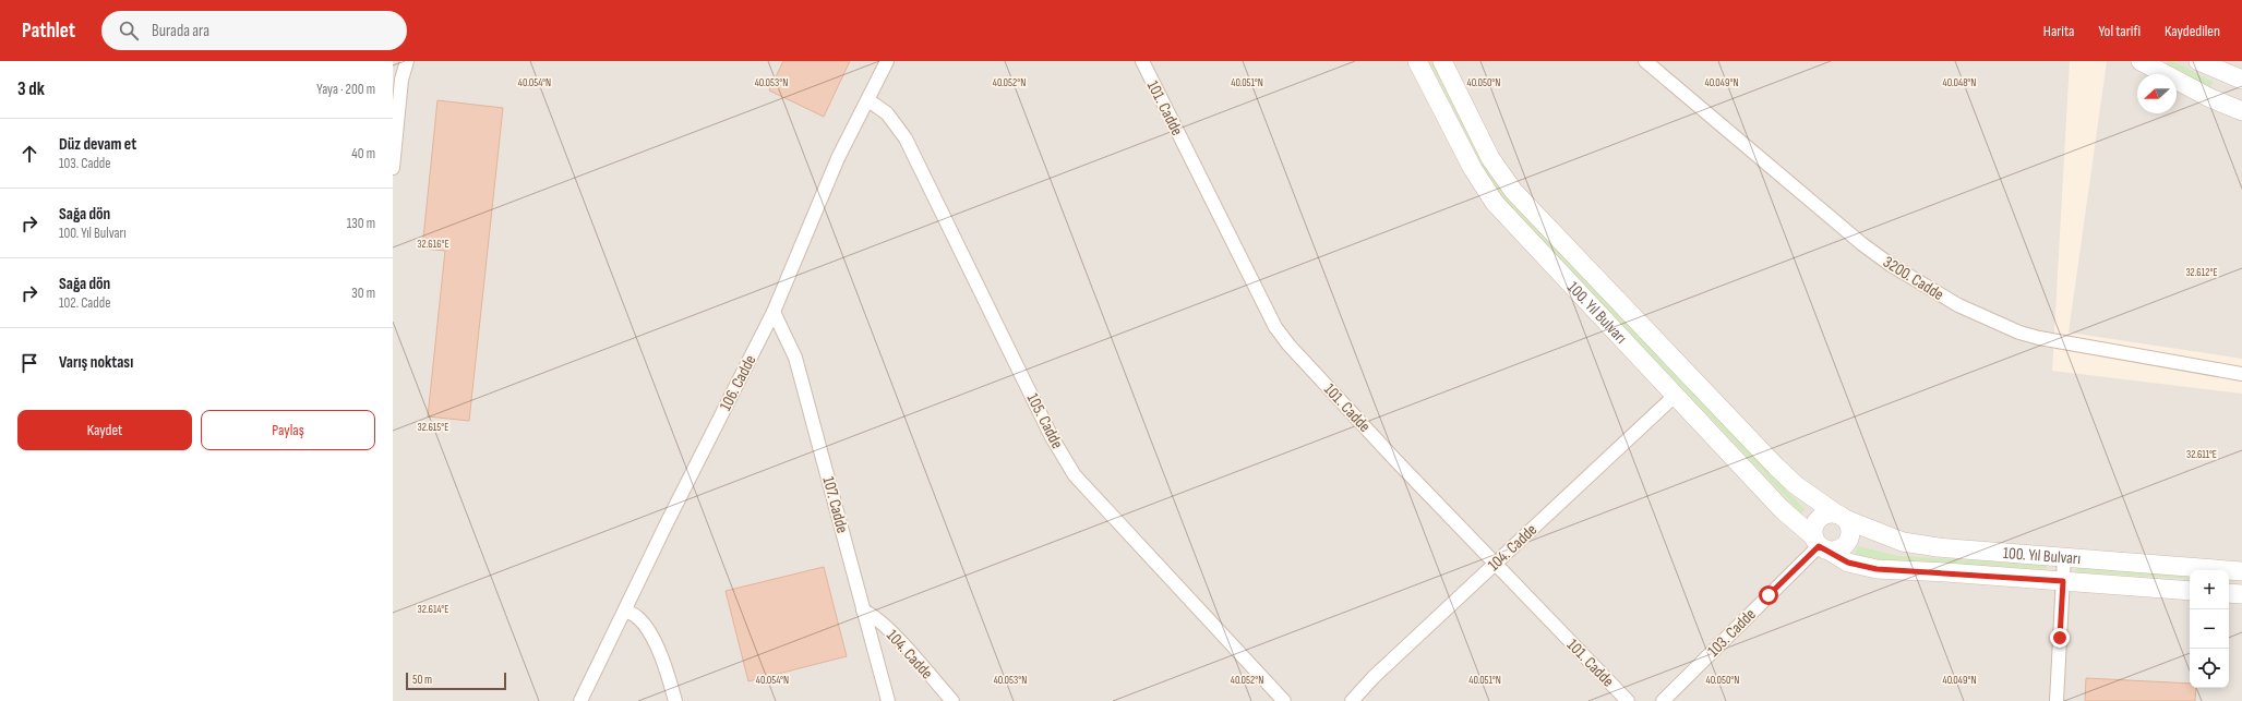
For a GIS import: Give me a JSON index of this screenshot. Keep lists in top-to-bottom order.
{
  "streets": {
    "main road": ["100. Yıl Bulvarı"],
    "street": [
      "101. Cadde",
      "3200. Cadde",
      "106. Cadde",
      "105. Cadde",
      "107. Cadde",
      "104. Cadde",
      "103. Cadde"
    ]
  },
  "crossings": [
    ["101. Cadde", "104. Cadde"],
    ["100. Yıl Bulvarı", "104. Cadde"],
    ["100. Yıl Bulvarı", "103. Cadde"],
    ["106. Cadde", "105. Cadde"],
    ["106. Cadde", "107. Cadde"],
    ["107. Cadde", "104. Cadde"]
  ],
  "scale_bar": "50 m",
  "north": "left",
  "page": {
    "header": "Pathlet",
    "search": "Burada ara",
    "nav": ["Harita", "Yol tarifi", "Kaydedilen"],
    "heading": ["3 dk", "Yaya · 200 m"],
    "list": [
      ["Düz devam et", "103. Cadde", "40 m"],
      ["Sağa dön", "100. Yıl Bulvarı", "130 m"],
      ["Sağa dön", "102. Cadde", "30 m"],
      "Varış noktası"
    ],
    "buttons": ["Kaydet", "Paylaş"],
    "map_buttons": ["+", "−"],
    "scale": "50 m"
  },
  "coordinates": [
    "40.054°N",
    "40.053°N",
    "40.052°N",
    "40.051°N",
    "40.050°N",
    "40.049°N",
    "40.048°N",
    "32.616°E",
    "32.612°E",
    "32.615°E",
    "32.611°E",
    "32.614°E"
  ]
}
